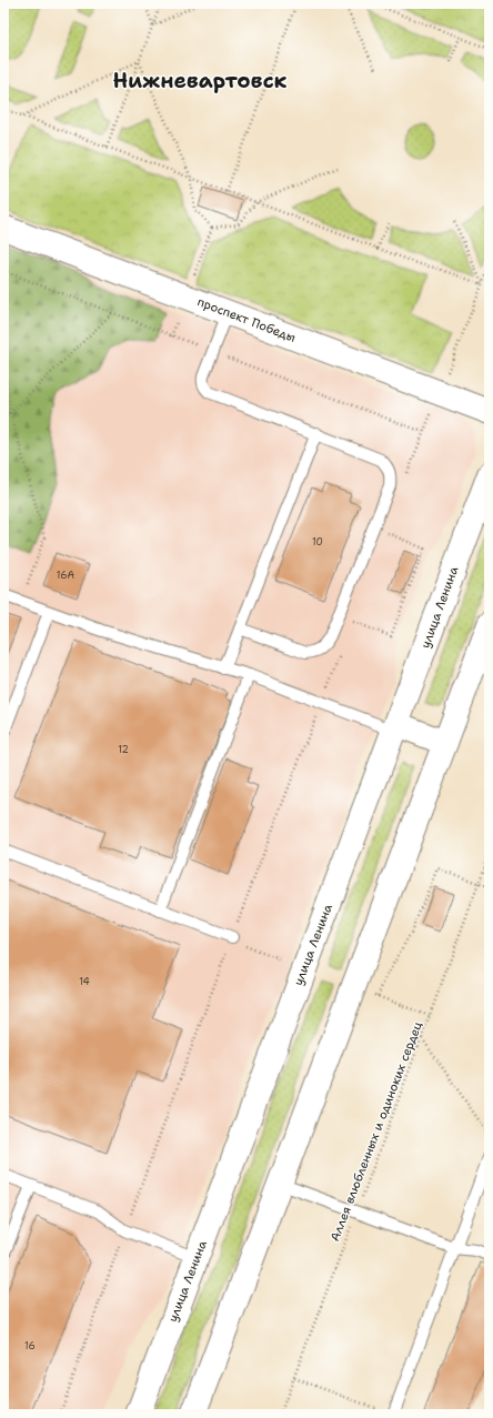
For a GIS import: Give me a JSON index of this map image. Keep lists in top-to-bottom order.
{
  "streets": {
    "main road": ["проспект Победы", "улица Ленина"],
    "path": ["Аллея влюбленных и одиноких сердец"]
  },
  "districts": ["Нижневартовск"],
  "house_numbers": [
    "10",
    "16А",
    "12",
    "14",
    "16"
  ]
}
